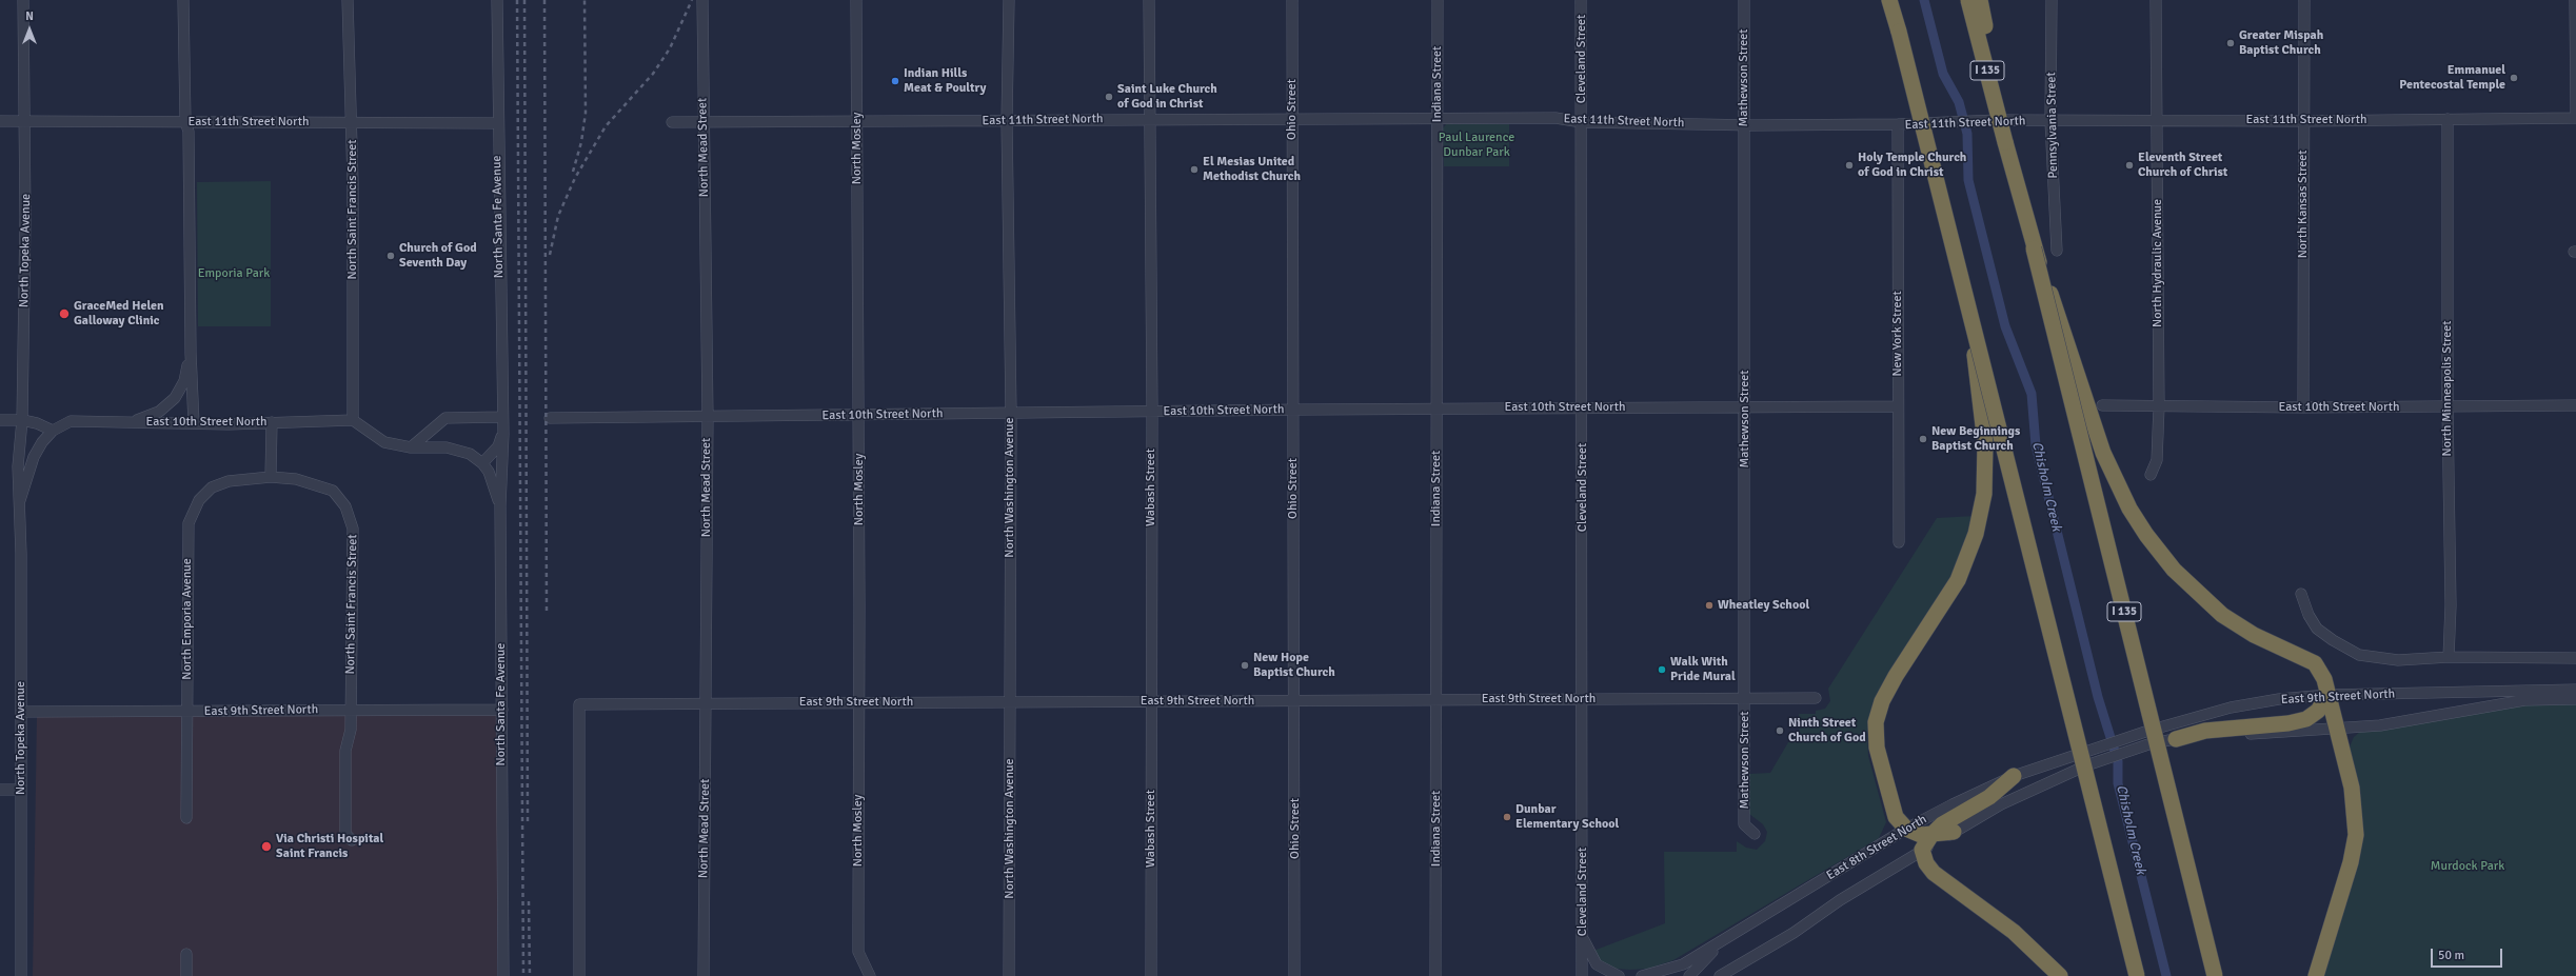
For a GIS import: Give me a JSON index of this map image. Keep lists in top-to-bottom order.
{
  "streets": {
    "highway": ["I 135"],
    "street": [
      "Cleveland Street",
      "Mathewson Street",
      "Indiana Street",
      "Ohio Street",
      "East 11th Street North",
      "Pennsylvania Street",
      "North Mead Street",
      "North Mosley",
      "North Kansas Street",
      "North Saint Francis Street",
      "North Santa Fe Avenue",
      "North Topeka Avenue",
      "North Hydraulic Avenue",
      "New York Street",
      "North Minneapolis Street",
      "East 10th Street North",
      "North Washington Avenue",
      "Wabash Street",
      "North Emporia Avenue",
      "East 9th Street North",
      "East 8th Street North"
    ]
  },
  "crossings": [
    ["Cleveland Street", "East 11th Street North"],
    ["Cleveland Street", "East 10th Street North"],
    ["Cleveland Street", "East 9th Street North"],
    ["Mathewson Street", "East 11th Street North"],
    ["Mathewson Street", "East 10th Street North"],
    ["Mathewson Street", "East 9th Street North"],
    ["Indiana Street", "East 11th Street North"],
    ["Indiana Street", "East 10th Street North"],
    ["Indiana Street", "East 9th Street North"],
    ["Ohio Street", "East 11th Street North"],
    ["Ohio Street", "East 10th Street North"],
    ["Ohio Street", "East 9th Street North"],
    ["East 11th Street North", "Pennsylvania Street"],
    ["East 11th Street North", "North Mead Street"],
    ["East 11th Street North", "North Mosley"],
    ["East 11th Street North", "North Kansas Street"],
    ["East 11th Street North", "North Saint Francis Street"],
    ["East 11th Street North", "North Santa Fe Avenue"],
    ["East 11th Street North", "North Topeka Avenue"],
    ["East 11th Street North", "North Hydraulic Avenue"],
    ["East 11th Street North", "New York Street"],
    ["East 11th Street North", "North Minneapolis Street"],
    ["East 11th Street North", "North Washington Avenue"],
    ["East 11th Street North", "Wabash Street"],
    ["North Mead Street", "East 10th Street North"],
    ["North Mead Street", "East 9th Street North"],
    ["North Mosley", "East 10th Street North"],
    ["North Mosley", "East 9th Street North"],
    ["North Kansas Street", "East 10th Street North"],
    ["North Saint Francis Street", "East 10th Street North"],
    ["North Saint Francis Street", "North Emporia Avenue"],
    ["North Saint Francis Street", "East 9th Street North"],
    ["North Santa Fe Avenue", "East 9th Street North"],
    ["North Topeka Avenue", "East 10th Street North"],
    ["North Topeka Avenue", "East 9th Street North"],
    ["North Hydraulic Avenue", "East 10th Street North"],
    ["New York Street", "East 10th Street North"],
    ["North Minneapolis Street", "East 10th Street North"],
    ["East 10th Street North", "North Washington Avenue"],
    ["East 10th Street North", "Wabash Street"],
    ["North Washington Avenue", "East 9th Street North"],
    ["Wabash Street", "East 9th Street North"],
    ["North Emporia Avenue", "East 9th Street North"],
    ["East 9th Street North", "East 8th Street North"]
  ],
  "water": ["Chisholm Creek"],
  "parks": ["Paul Laurence Dunbar Park", "Emporia Park", "Murdock Park"],
  "places": [
    "Greater Mispah Baptist Church",
    "Emmanuel Pentecostal Temple",
    "Indian Hills Meat & Poultry",
    "Saint Luke Church of God in Christ",
    "Holy Temple Church of God in Christ",
    "Eleventh Street Church of Christ",
    "El Mesias United Methodist Church",
    "Church of God Seventh Day",
    "GraceMed Helen Galloway Clinic",
    "New Beginnings Baptist Church",
    "Wheatley School",
    "New Hope Baptist Church",
    "Walk With Pride Mural",
    "Ninth Street Church of God",
    "Dunbar Elementary School",
    "Via Christi Hospital Saint Francis"
  ],
  "scale_bar": "50 m",
  "north": "top"
}
